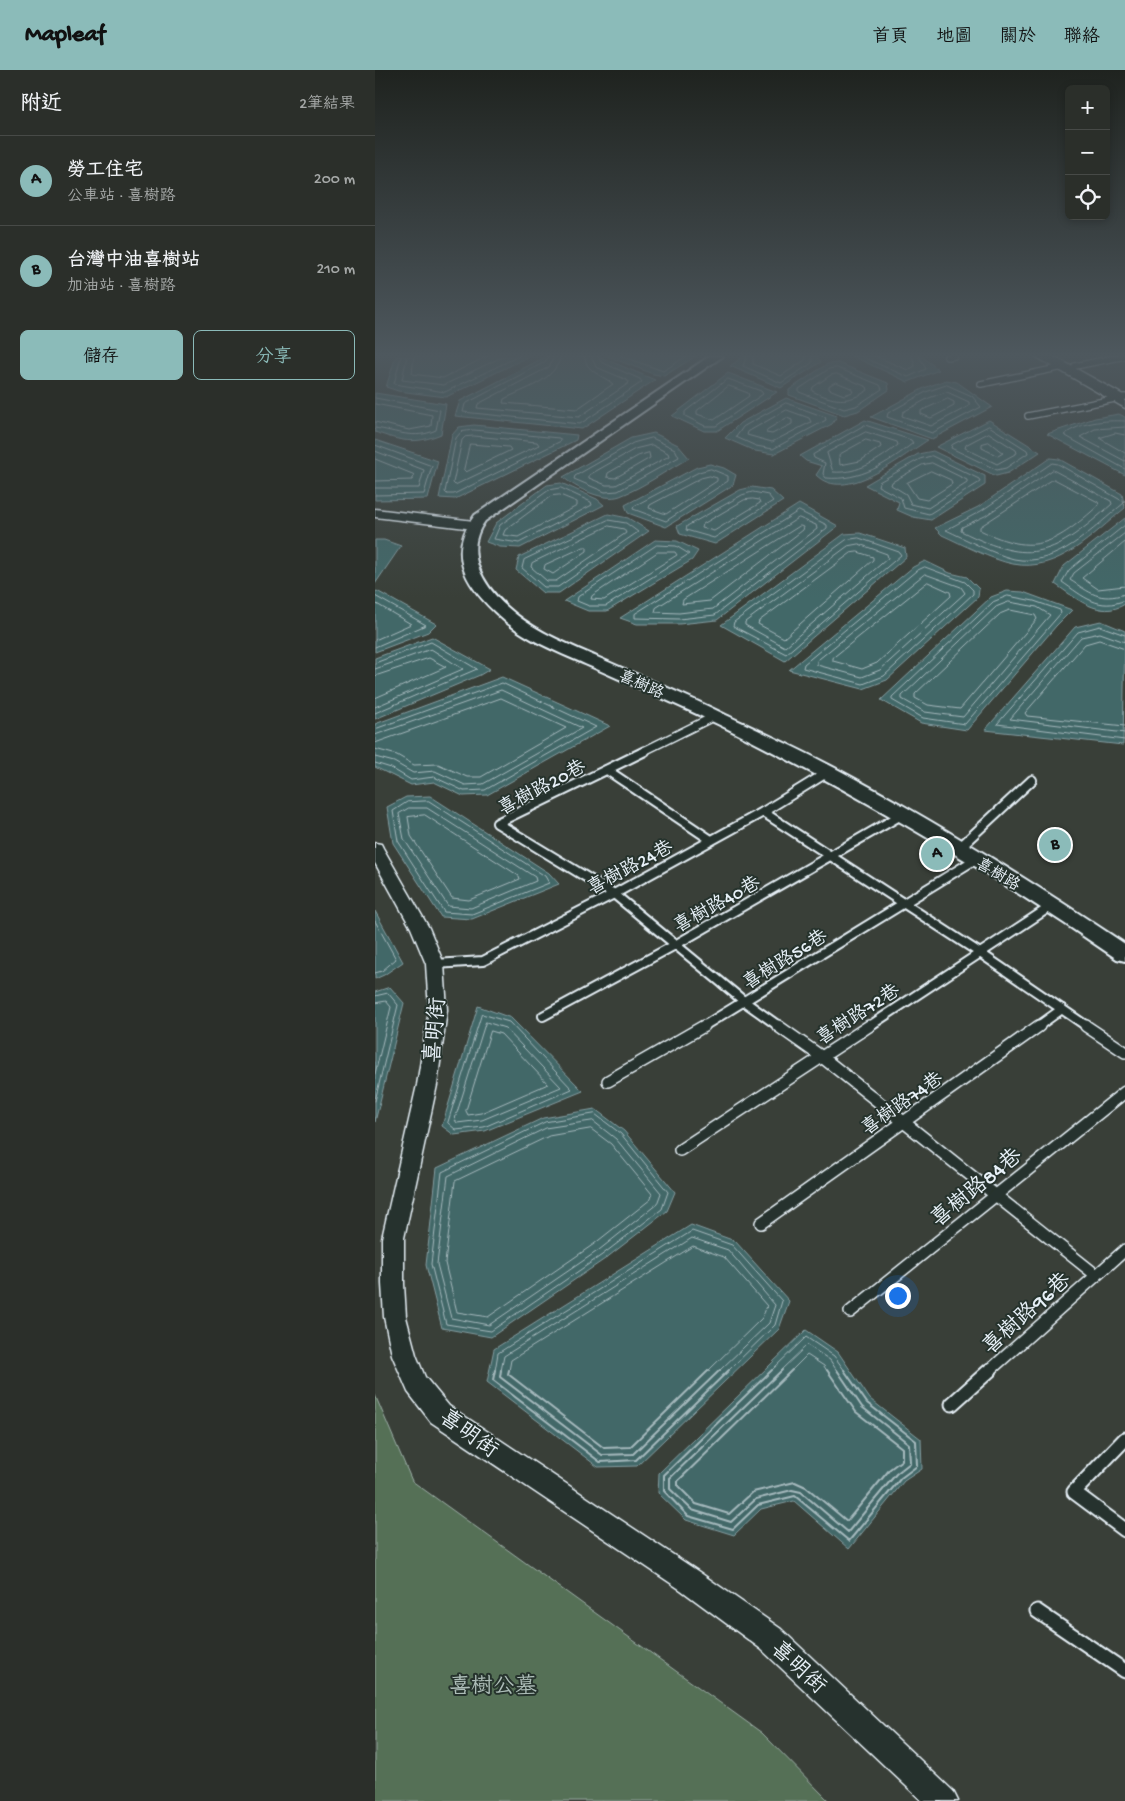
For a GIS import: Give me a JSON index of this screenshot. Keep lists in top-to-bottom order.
{
  "streets": {
    "street": ["喜樹路", "喜明街"],
    "lane": [
      "喜樹路20巷",
      "喜樹路24巷",
      "喜樹路40巷",
      "喜樹路56巷",
      "喜樹路72巷",
      "喜樹路74巷",
      "喜樹路84巷",
      "喜樹路96巷"
    ]
  },
  "crossings": [
    ["喜樹路", "喜樹路20巷"],
    ["喜樹路", "喜樹路24巷"],
    ["喜樹路", "喜樹路40巷"],
    ["喜樹路", "喜樹路56巷"],
    ["喜樹路", "喜樹路72巷"],
    ["喜樹路20巷", "喜樹路24巷"],
    ["喜樹路24巷", "喜明街"]
  ],
  "parks": ["喜樹公墓"],
  "page": {
    "header": "Mapleaf",
    "nav": [
      "首頁",
      "地圖",
      "關於",
      "聯絡"
    ],
    "heading": ["附近", "2筆結果"],
    "map_buttons": ["+", "−"],
    "list": [
      {
        "mark": "A",
        "name": "勞工住宅",
        "note": "公車站 · 喜樹路",
        "value": "200 m"
      },
      {
        "mark": "B",
        "name": "台灣中油喜樹站",
        "note": "加油站 · 喜樹路",
        "value": "210 m"
      }
    ],
    "buttons": ["儲存", "分享"],
    "pins": ["B", "A"]
  }
}
